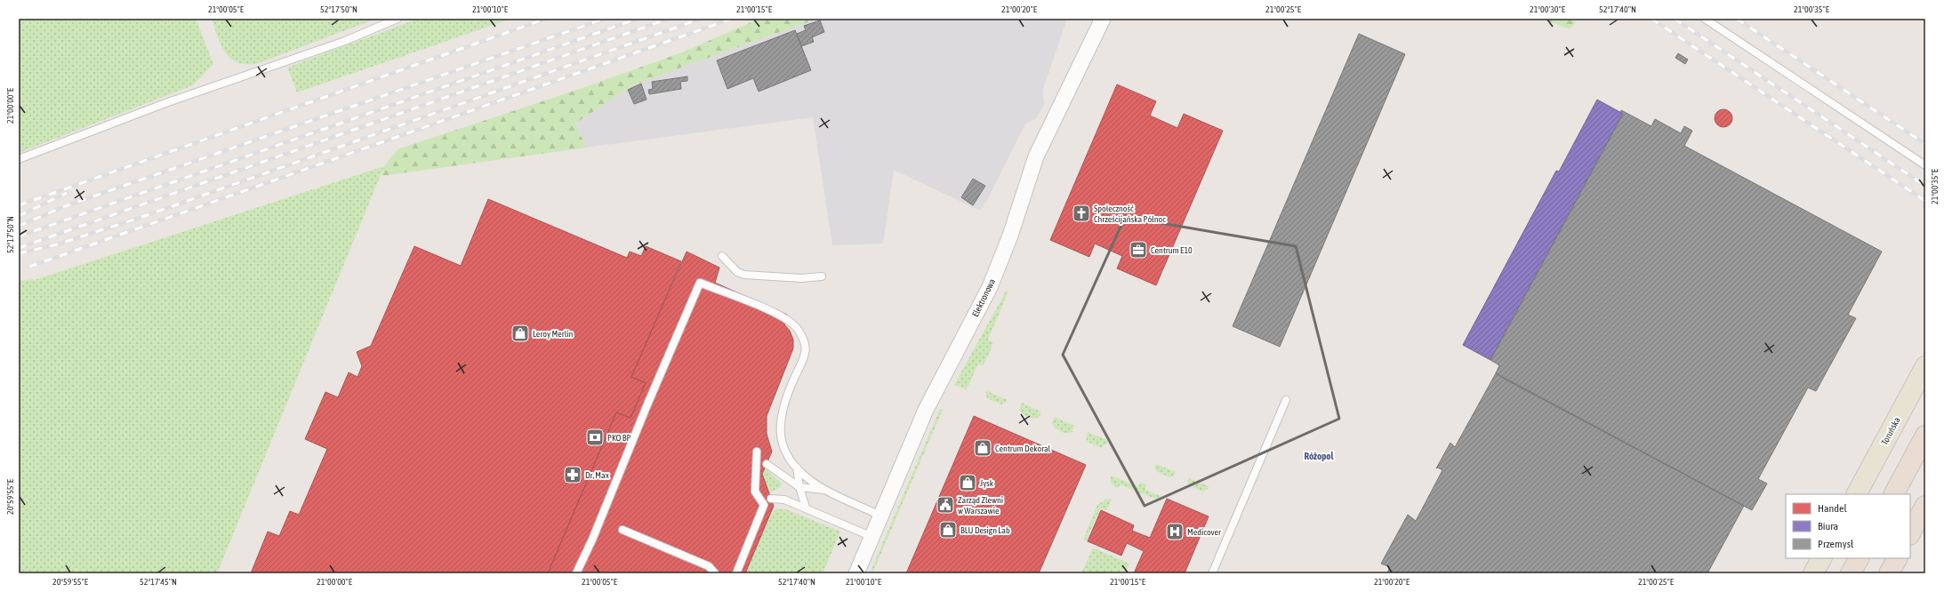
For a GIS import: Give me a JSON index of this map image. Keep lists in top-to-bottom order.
{
  "streets": {
    "main road": ["Toruńska"],
    "street": ["Elektronowa"]
  },
  "districts": ["Różopol"],
  "places": {
    "church": ["Społeczność Chrześcijańska Północ"],
    "office": ["Centrum E10"],
    "shop": [
      "Leroy Merlin",
      "Centrum Dekoral",
      "Jysk",
      "BLU Design Lab"
    ],
    "bank": ["PKO BP"],
    "pharmacy": ["Dr. Max"],
    "public building": ["Zarząd Zlewni w Warszawie"],
    "hospital": ["Medicover"]
  },
  "legend": ["Handel", "Biura", "Przemysł"],
  "coordinates": [
    "21°00'05\"E",
    "52°17'50\"N",
    "21°00'10\"E",
    "21°00'15\"E",
    "21°00'20\"E",
    "21°00'25\"E",
    "21°00'30\"E",
    "52°17'40\"N",
    "21°00'35\"E",
    "21°00'00\"E",
    "20°59'55\"E",
    "52°17'45\"N"
  ]
}
